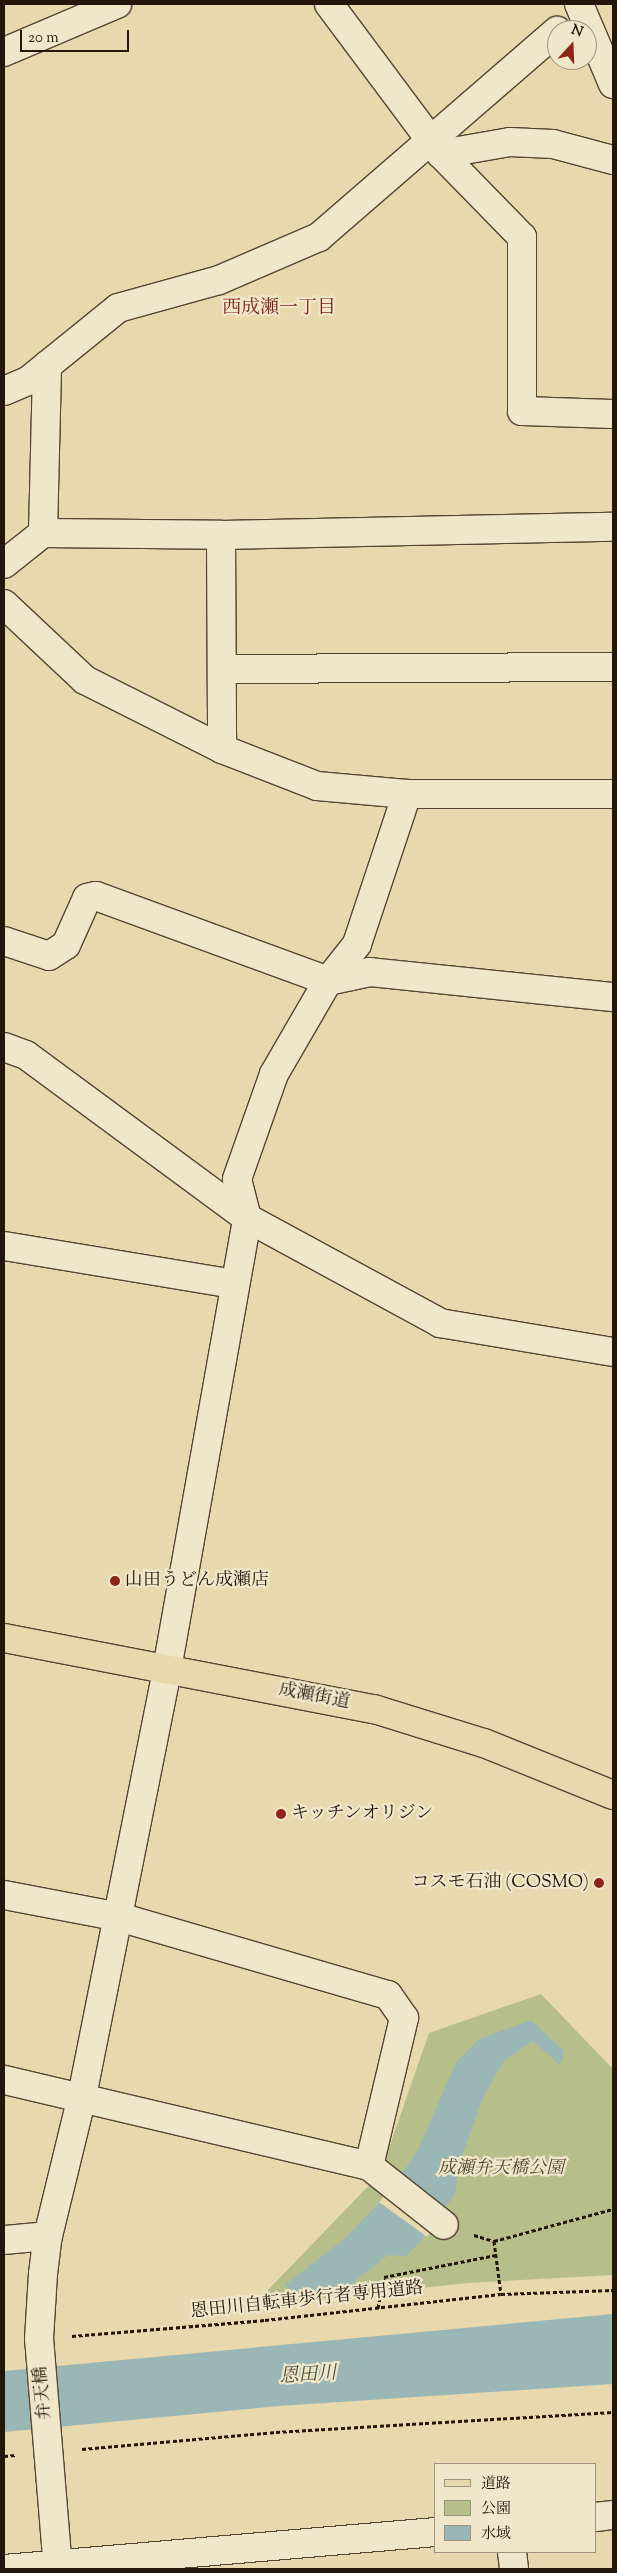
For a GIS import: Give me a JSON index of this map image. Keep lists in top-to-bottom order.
{
  "streets": {
    "main road": ["成瀬街道"],
    "street": ["弁天橋"],
    "path": ["恩田川自転車歩行者専用道路"]
  },
  "crossings": [
    ["成瀬街道", "弁天橋"],
    ["恩田川自転車歩行者専用道路", "弁天橋"]
  ],
  "districts": ["西成瀬一丁目"],
  "water": ["恩田川"],
  "parks": ["成瀬弁天橋公園"],
  "places": ["山田うどん成瀬店", "キッチンオリジン", "コスモ石油 (COSMO)"],
  "legend": ["道路", "公園", "水域"],
  "scale_bar": "20 m",
  "north": "top"
}
